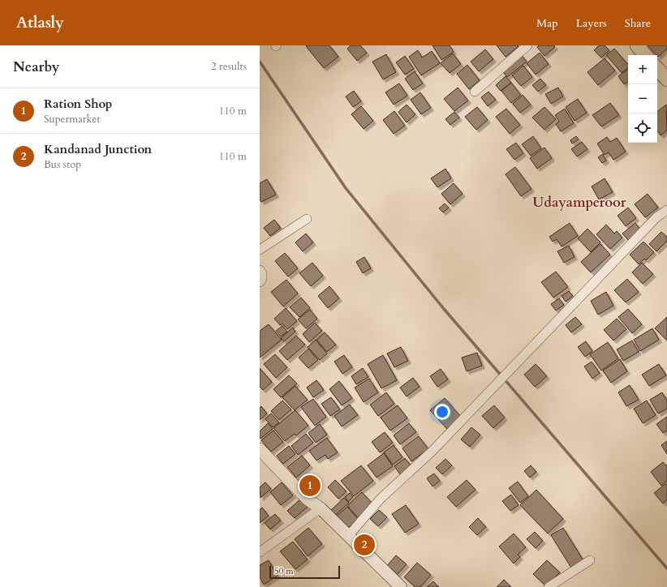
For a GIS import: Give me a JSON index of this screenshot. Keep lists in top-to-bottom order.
{
  "districts": ["Udayamperoor"],
  "scale_bar": "50 m",
  "page": {
    "header": "Atlasly",
    "nav": ["Map", "Layers", "Share"],
    "heading": ["Nearby", "2 results"],
    "map_buttons": ["+", "−"],
    "list": [
      {
        "mark": "1",
        "name": "Ration Shop",
        "note": "Supermarket",
        "value": "110 m"
      },
      {
        "mark": "2",
        "name": "Kandanad Junction",
        "note": "Bus stop",
        "value": "110 m"
      }
    ],
    "pins": ["1", "2"],
    "scale": "50 m"
  }
}
